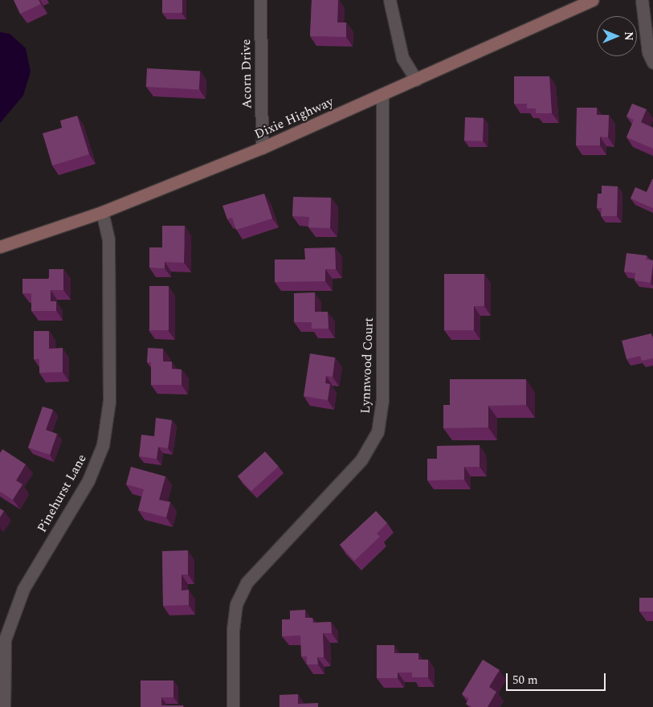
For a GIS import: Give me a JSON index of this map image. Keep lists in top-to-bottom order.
{
  "streets": {
    "main road": ["Dixie Highway"],
    "street": ["Acorn Drive", "Lynnwood Court", "Pinehurst Lane"]
  },
  "crossings": [
    ["Acorn Drive", "Dixie Highway"],
    ["Dixie Highway", "Lynnwood Court"],
    ["Dixie Highway", "Pinehurst Lane"]
  ],
  "scale_bar": "50 m",
  "north": "right"
}
